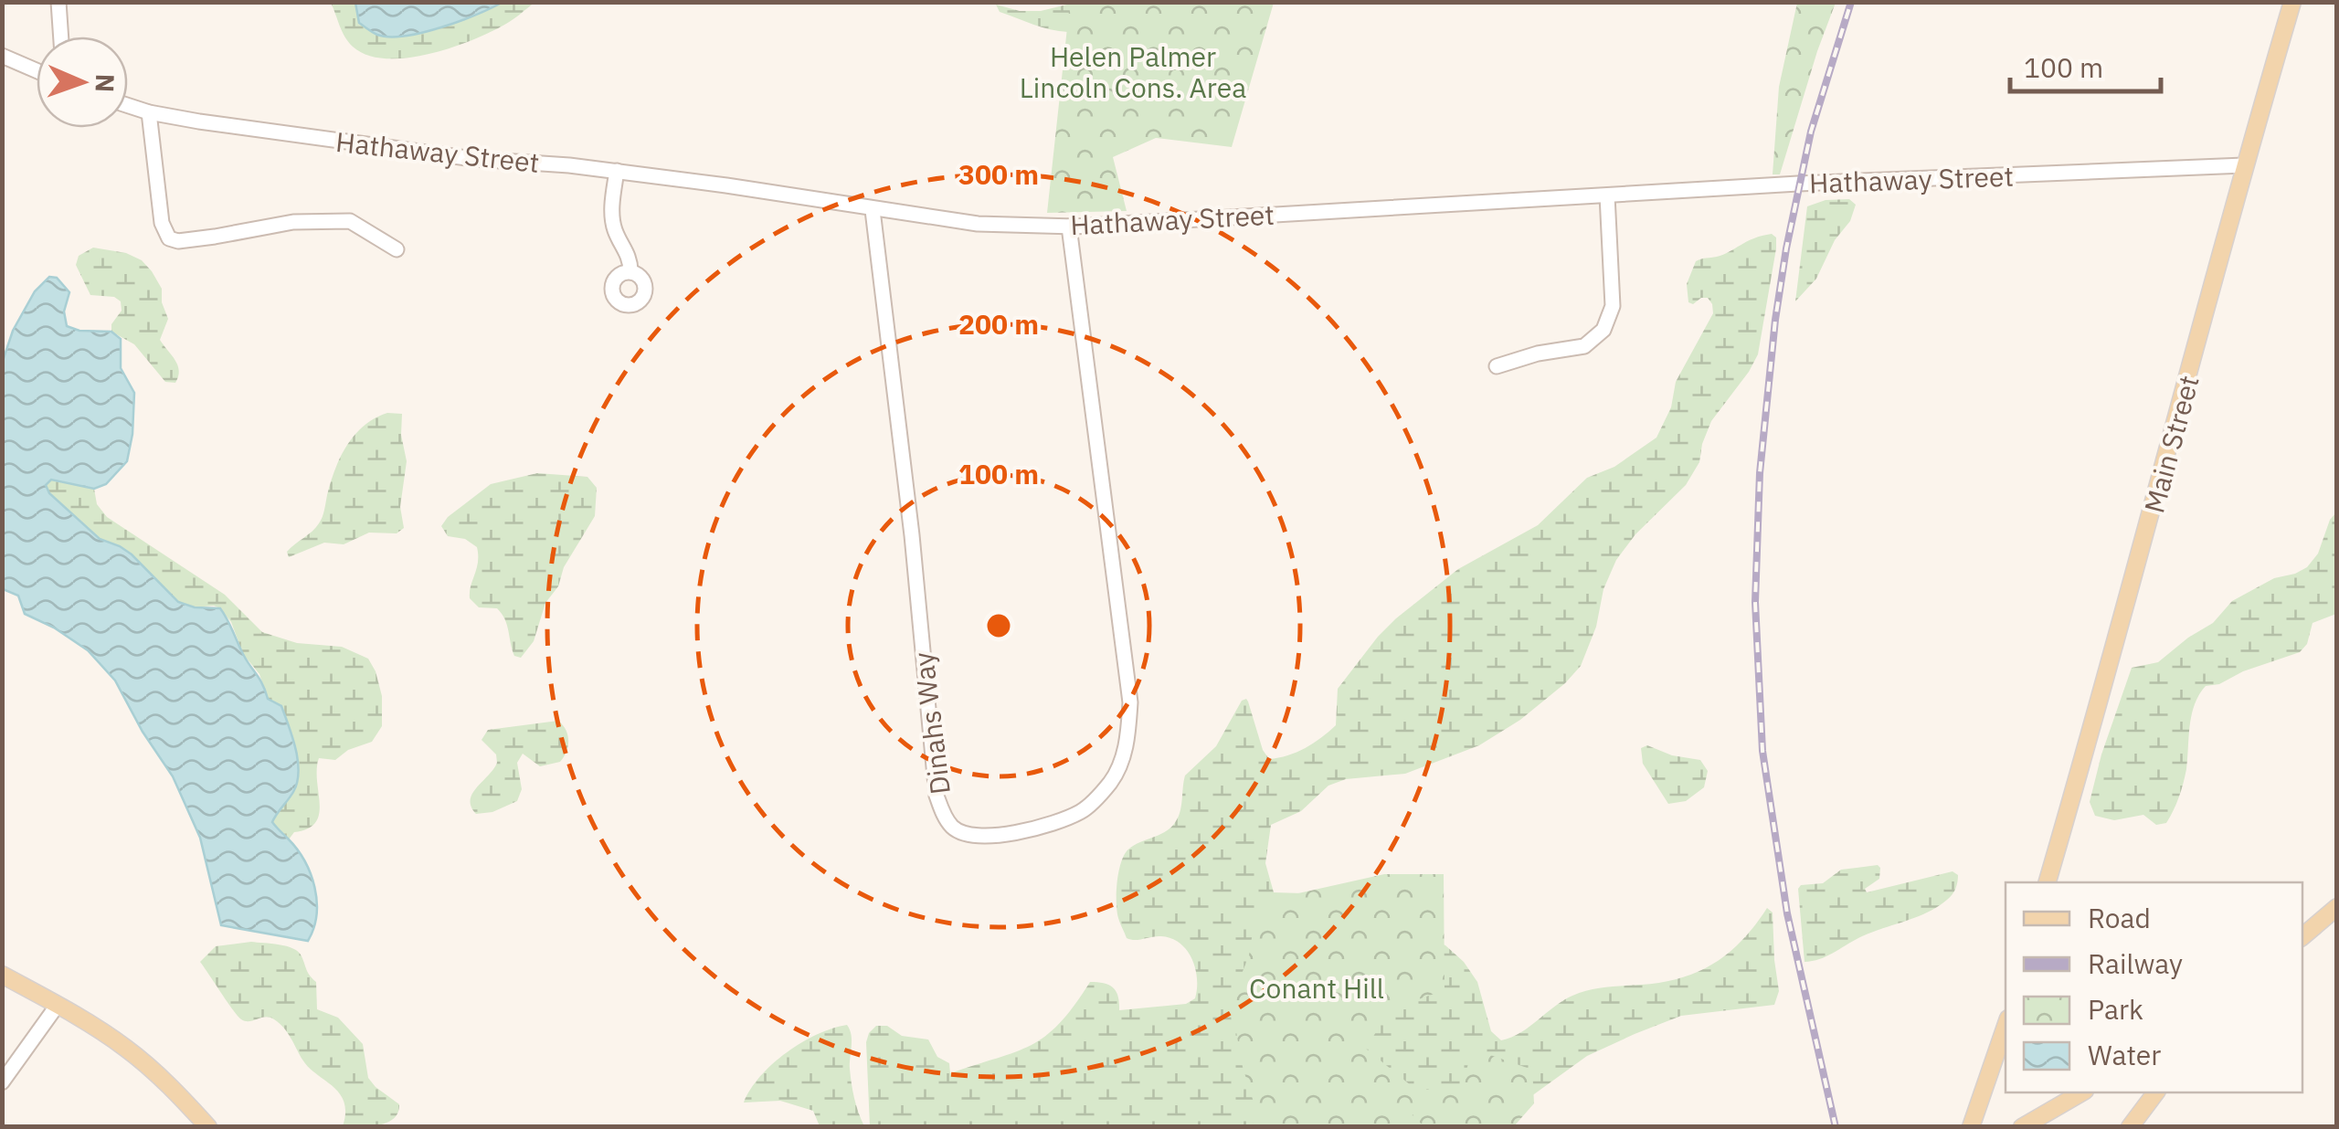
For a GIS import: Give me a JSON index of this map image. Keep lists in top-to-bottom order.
{
  "streets": {
    "main road": ["Main Street"],
    "street": ["Hathaway Street", "Dinahs Way"]
  },
  "crossings": [
    ["Hathaway Street", "Main Street"],
    ["Hathaway Street", "Dinahs Way"]
  ],
  "parks": ["Helen Palmer Lincoln Cons. Area", "Conant Hill"],
  "legend": [
    "Road",
    "Railway",
    "Park",
    "Water"
  ],
  "scale_bar": "100 m",
  "north": "right",
  "rings": ["300 m", "200 m", "100 m"]
}
